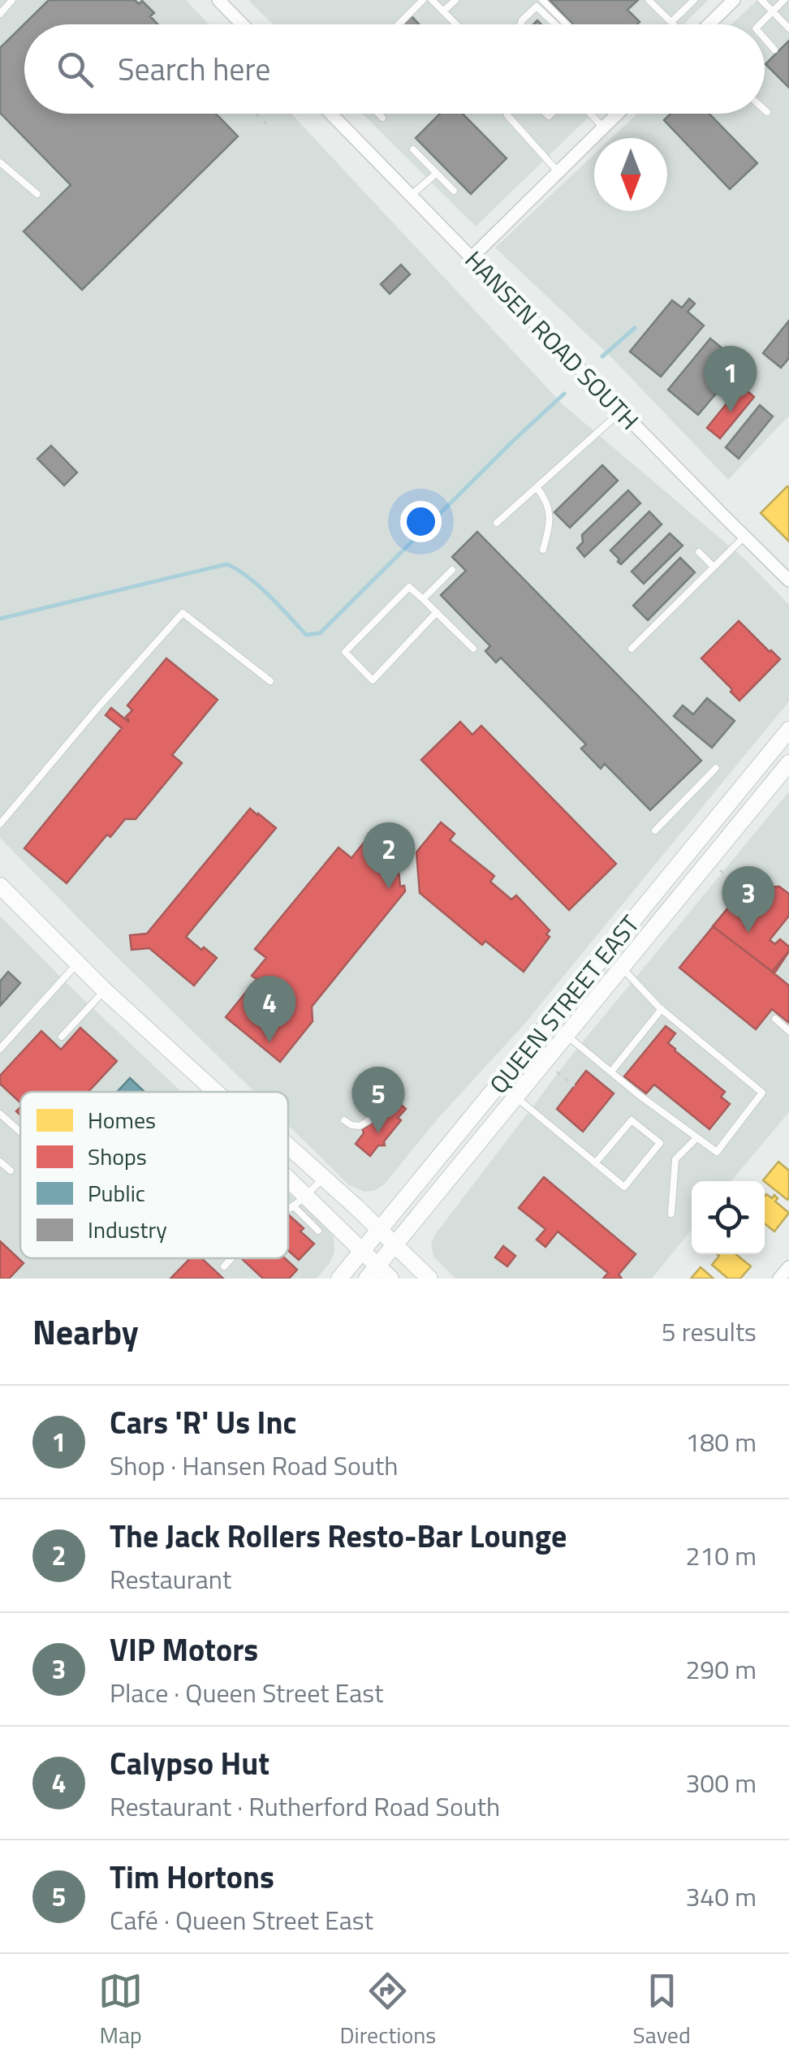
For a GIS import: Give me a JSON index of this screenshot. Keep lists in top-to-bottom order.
{
  "streets": {
    "main road": ["QUEEN STREET EAST"],
    "street": ["HANSEN ROAD SOUTH"]
  },
  "legend": [
    "Homes",
    "Shops",
    "Public",
    "Industry"
  ],
  "north": "bottom",
  "page": {
    "search": "Search here",
    "pins": [
      "1",
      "2",
      "3",
      "4",
      "5"
    ],
    "heading": ["Nearby", "5 results"],
    "list": [
      {
        "mark": "1",
        "name": "Cars 'R' Us Inc",
        "note": "Shop · Hansen Road South",
        "value": "180 m"
      },
      {
        "mark": "2",
        "name": "The Jack Rollers Resto-Bar Lounge",
        "note": "Restaurant",
        "value": "210 m"
      },
      {
        "mark": "3",
        "name": "VIP Motors",
        "note": "Place · Queen Street East",
        "value": "290 m"
      },
      {
        "mark": "4",
        "name": "Calypso Hut",
        "note": "Restaurant · Rutherford Road South",
        "value": "300 m"
      },
      {
        "mark": "5",
        "name": "Tim Hortons",
        "note": "Café · Queen Street East",
        "value": "340 m"
      }
    ],
    "nav": ["Map", "Directions", "Saved"]
  }
}
